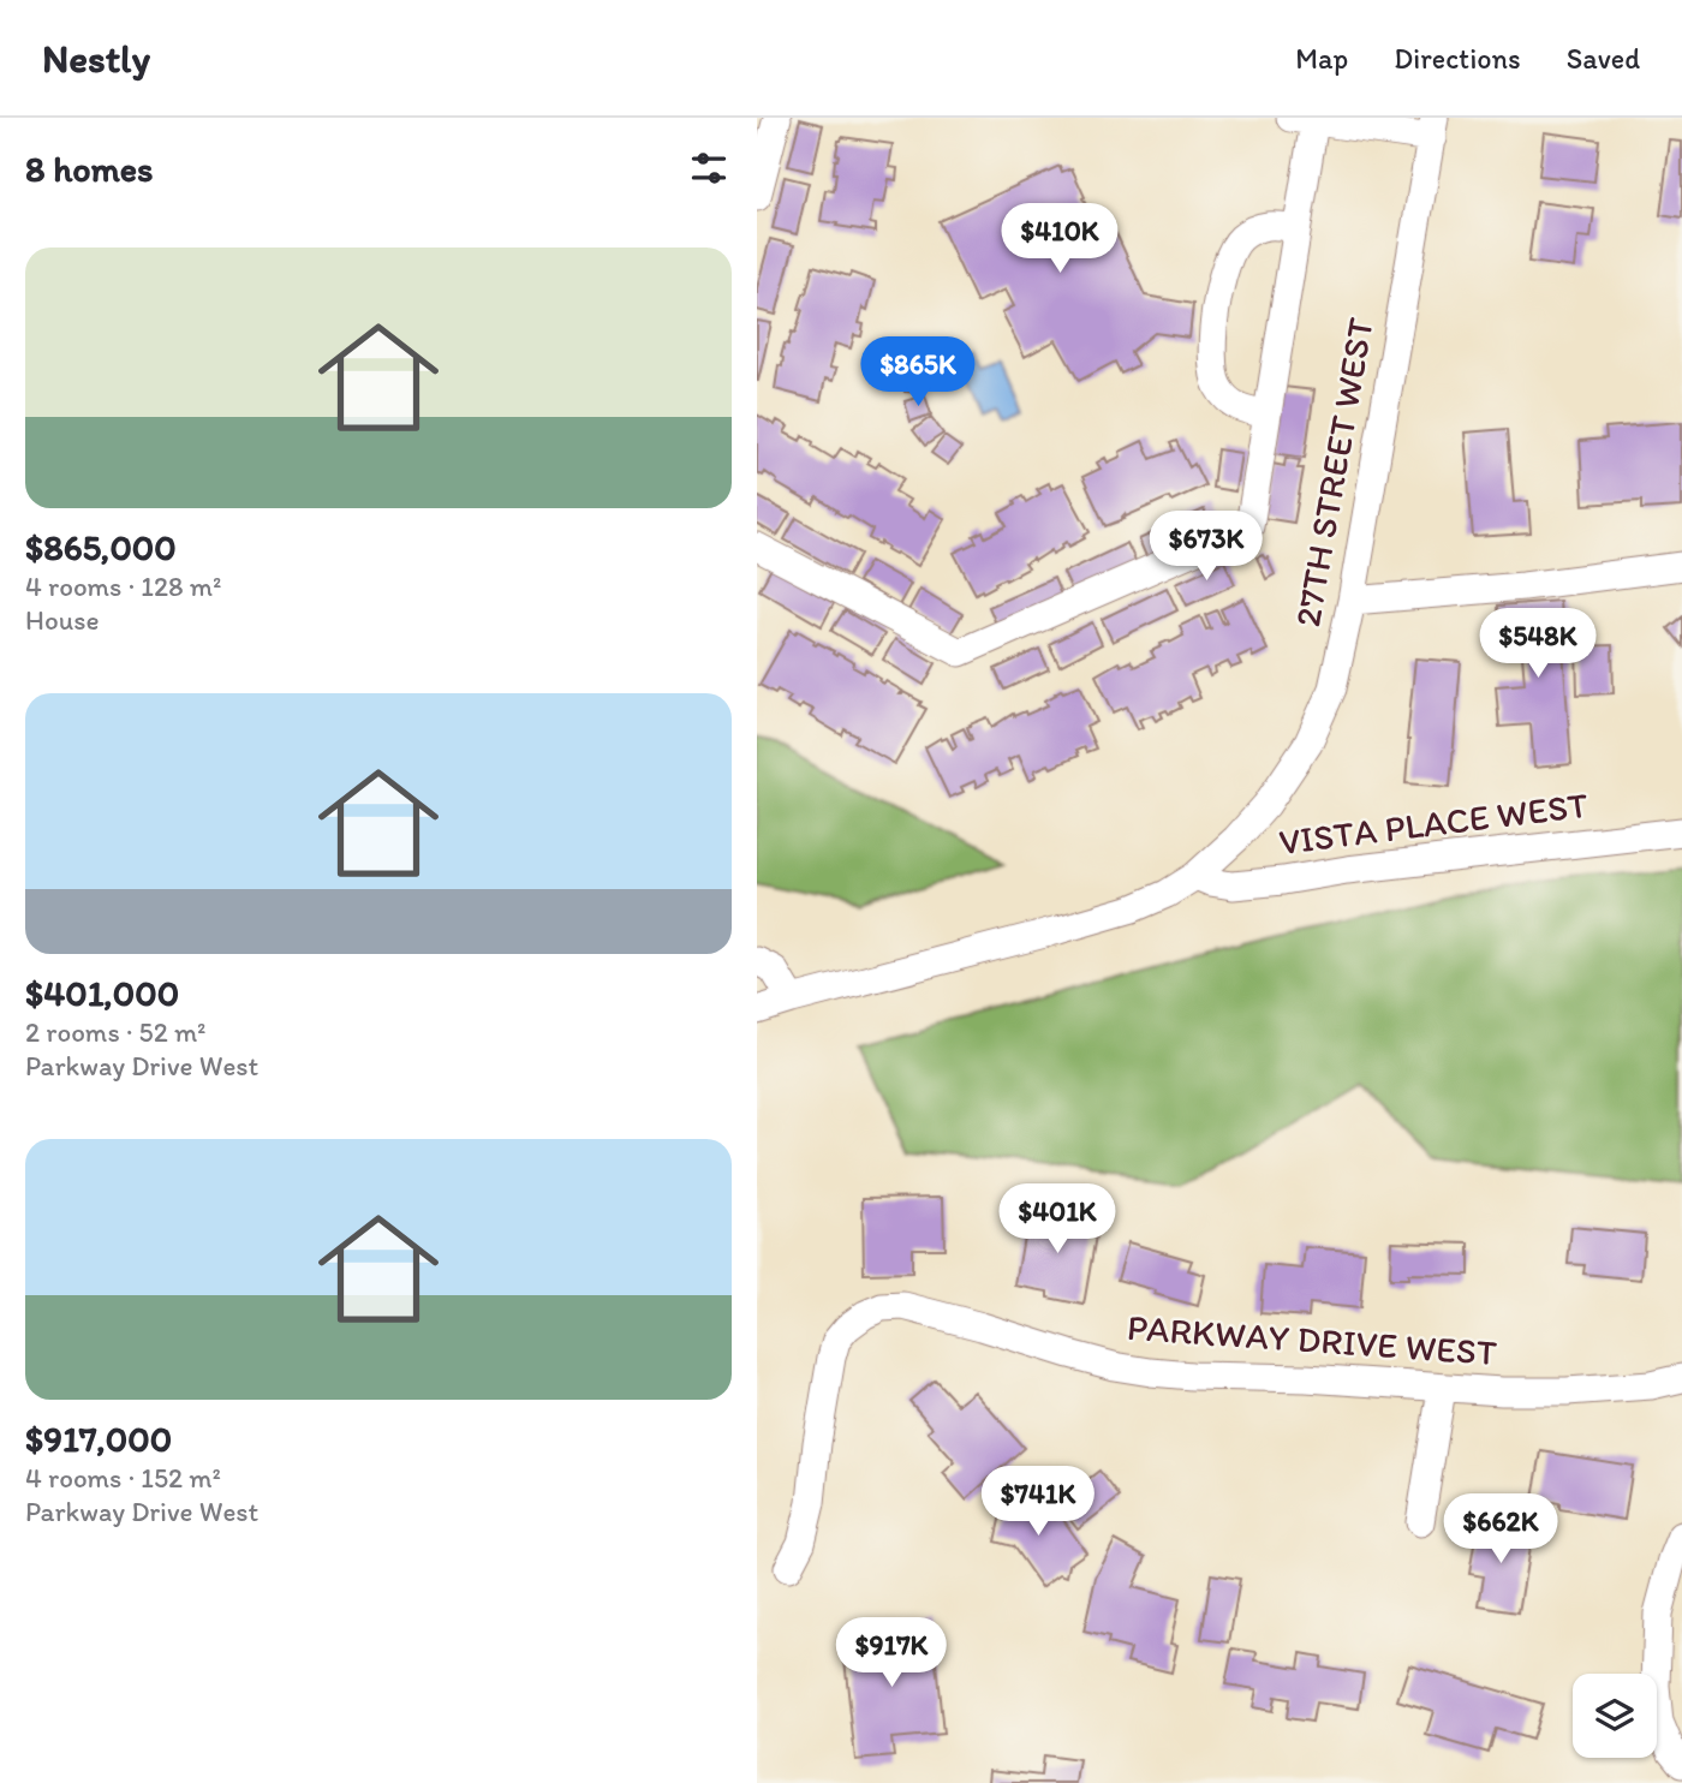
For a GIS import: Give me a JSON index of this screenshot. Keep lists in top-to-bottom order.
{
  "streets": {
    "street": ["27TH STREET WEST", "VISTA PLACE WEST", "PARKWAY DRIVE WEST"]
  },
  "crossings": [
    ["27TH STREET WEST", "VISTA PLACE WEST"]
  ],
  "page": {
    "header": "Nestly",
    "nav": ["Map", "Directions", "Saved"],
    "heading": "8 homes",
    "price": [
      "$410K",
      "$865K",
      "$673K",
      "$548K",
      "$401K",
      "$741K",
      "$662K",
      "$917K"
    ],
    "list": [
      {
        "name": "$865,000",
        "note": "4 rooms · 128 m² · House"
      },
      {
        "name": "$401,000",
        "note": "2 rooms · 52 m² · Parkway Drive West"
      },
      {
        "name": "$917,000",
        "note": "4 rooms · 152 m² · Parkway Drive West"
      }
    ]
  }
}
